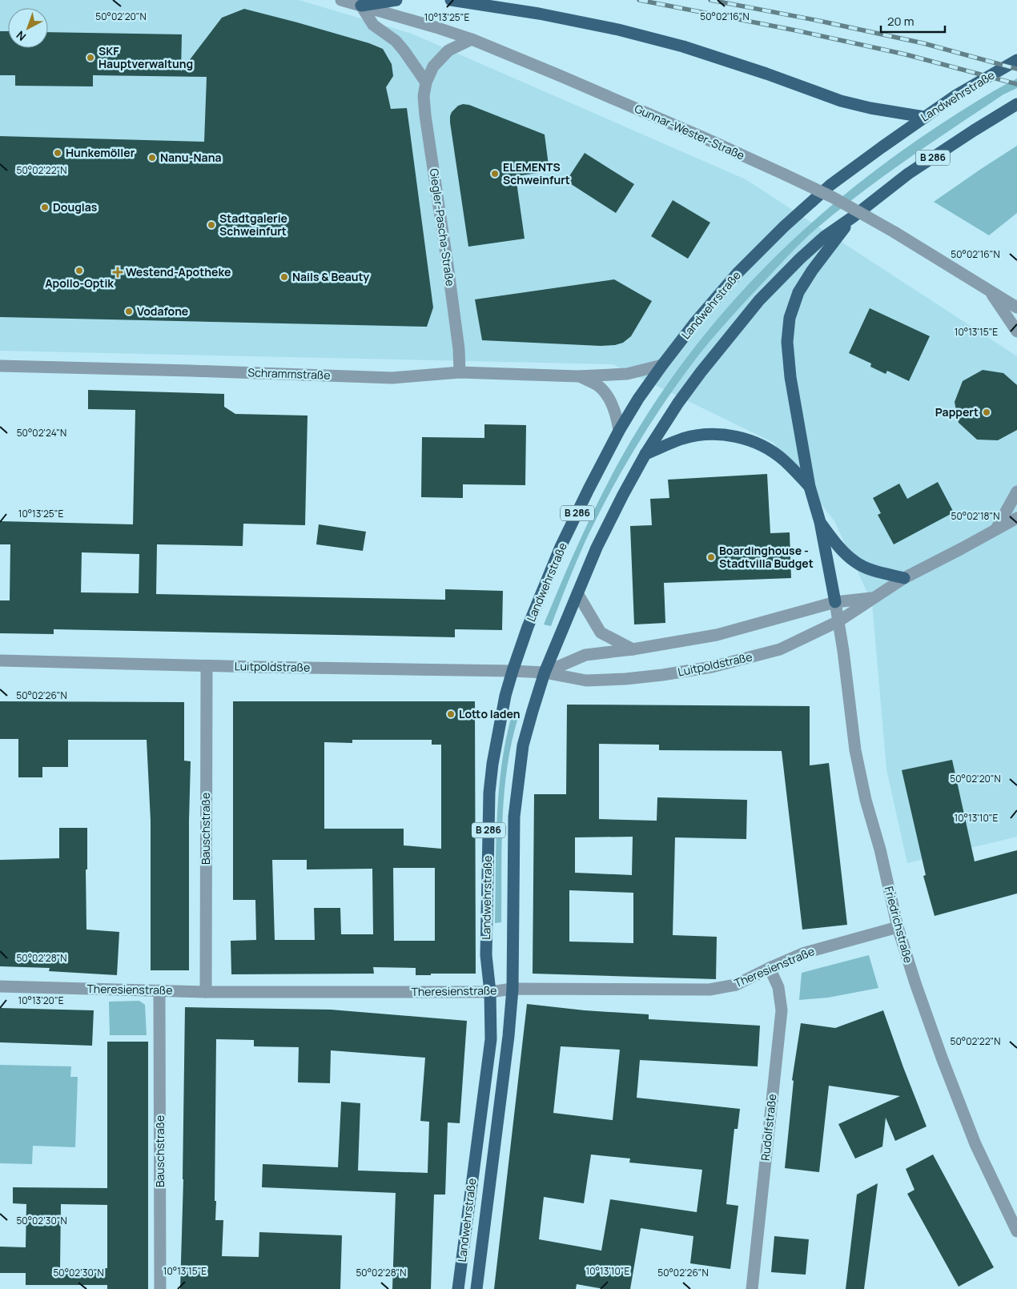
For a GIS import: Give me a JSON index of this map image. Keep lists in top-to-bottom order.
{
  "streets": {
    "main road": ["Landwehrstraße", "B 286"],
    "street": [
      "Gunnar-Wester-Straße",
      "Giegler-Pascha-Straße",
      "Schrammstraße",
      "Luitpoldstraße",
      "Bauschstraße",
      "Friedrichstraße",
      "Theresienstraße",
      "Rudolfstraße"
    ]
  },
  "crossings": [
    ["Landwehrstraße", "Schrammstraße"],
    ["Landwehrstraße", "Luitpoldstraße"],
    ["Landwehrstraße", "Theresienstraße"],
    ["Gunnar-Wester-Straße", "Giegler-Pascha-Straße"],
    ["Giegler-Pascha-Straße", "Schrammstraße"],
    ["Luitpoldstraße", "Bauschstraße"],
    ["Luitpoldstraße", "Friedrichstraße"],
    ["Bauschstraße", "Theresienstraße"],
    ["Friedrichstraße", "Theresienstraße"],
    ["Theresienstraße", "Rudolfstraße"]
  ],
  "places": {
    "other": [
      "SKF Hauptverwaltung",
      "Hunkemöller",
      "Nanu-Nana",
      "ELEMENTS Schweinfurt",
      "Douglas",
      "Stadtgalerie Schweinfurt",
      "Apollo-Optik",
      "Nails & Beauty",
      "Vodafone",
      "Pappert",
      "Boardinghouse - Stadtvilla Budget",
      "Lotto laden"
    ],
    "health": ["Westend-Apotheke"]
  },
  "scale_bar": "20 m",
  "north": "bottom left",
  "coordinates": [
    "50°02'20\"N",
    "50°02'16\"N",
    "10°13'25\"E",
    "50°02'22\"N",
    "10°13'15\"E",
    "50°02'24\"N",
    "50°02'18\"N",
    "50°02'26\"N",
    "10°13'10\"E",
    "50°02'28\"N",
    "10°13'20\"E",
    "50°02'30\"N"
  ]
}
